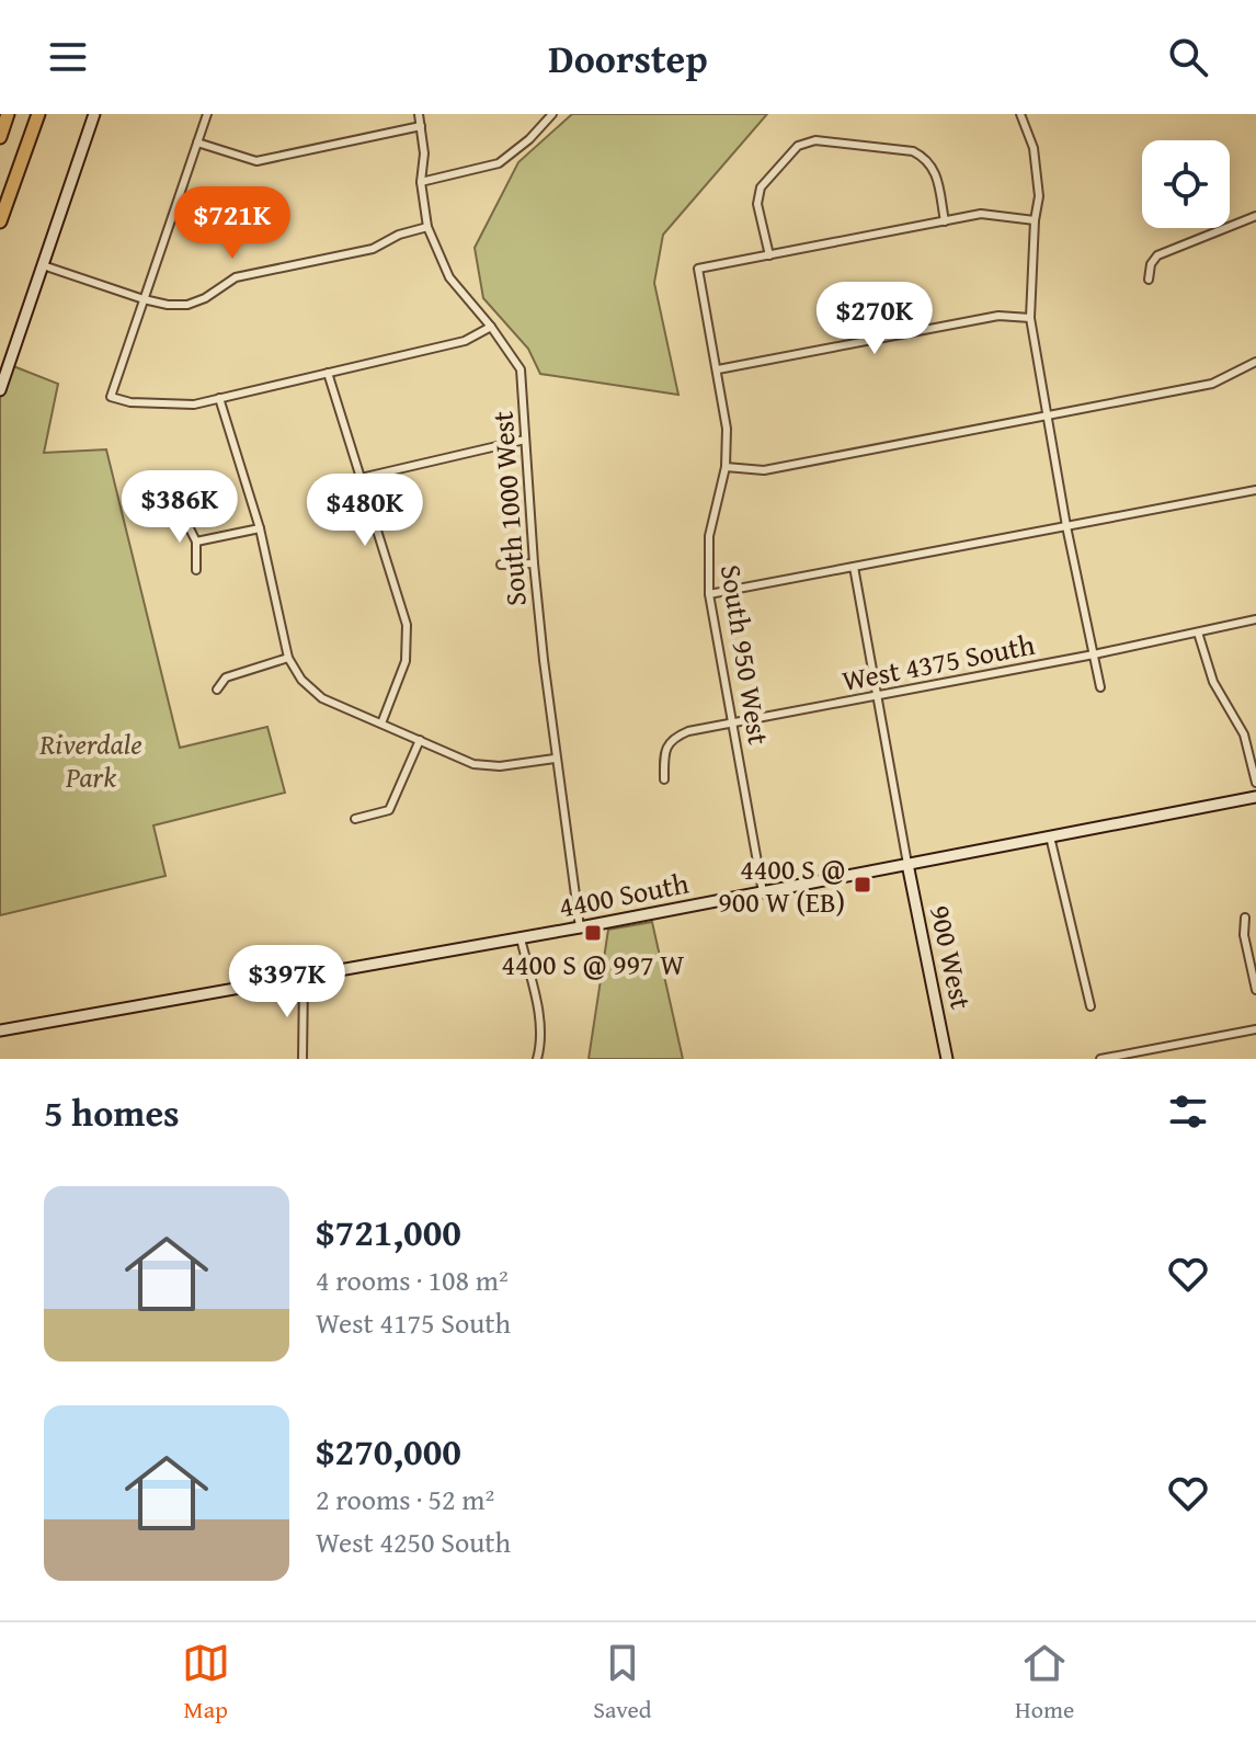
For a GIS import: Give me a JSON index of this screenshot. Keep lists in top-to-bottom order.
{
  "streets": {
    "street": [
      "South 1000 West",
      "South 950 West",
      "West 4375 South",
      "4400 South",
      "900 West"
    ]
  },
  "crossings": [
    ["South 1000 West", "4400 South"],
    ["South 950 West", "West 4375 South"],
    ["South 950 West", "4400 South"],
    ["4400 South", "900 West"]
  ],
  "parks": ["Riverdale Park"],
  "places": {
    "transit": ["4400 S @ 900 W (EB)", "4400 S @ 997 W"]
  },
  "page": {
    "header": "Doorstep",
    "price": [
      "$721K",
      "$270K",
      "$386K",
      "$480K",
      "$397K"
    ],
    "heading": "5 homes",
    "list": [
      {
        "name": "$721,000",
        "note": "4 rooms · 108 m² · West 4175 South"
      },
      {
        "name": "$270,000",
        "note": "2 rooms · 52 m² · West 4250 South"
      }
    ],
    "tabs": ["Map", "Saved", "Home"]
  }
}
